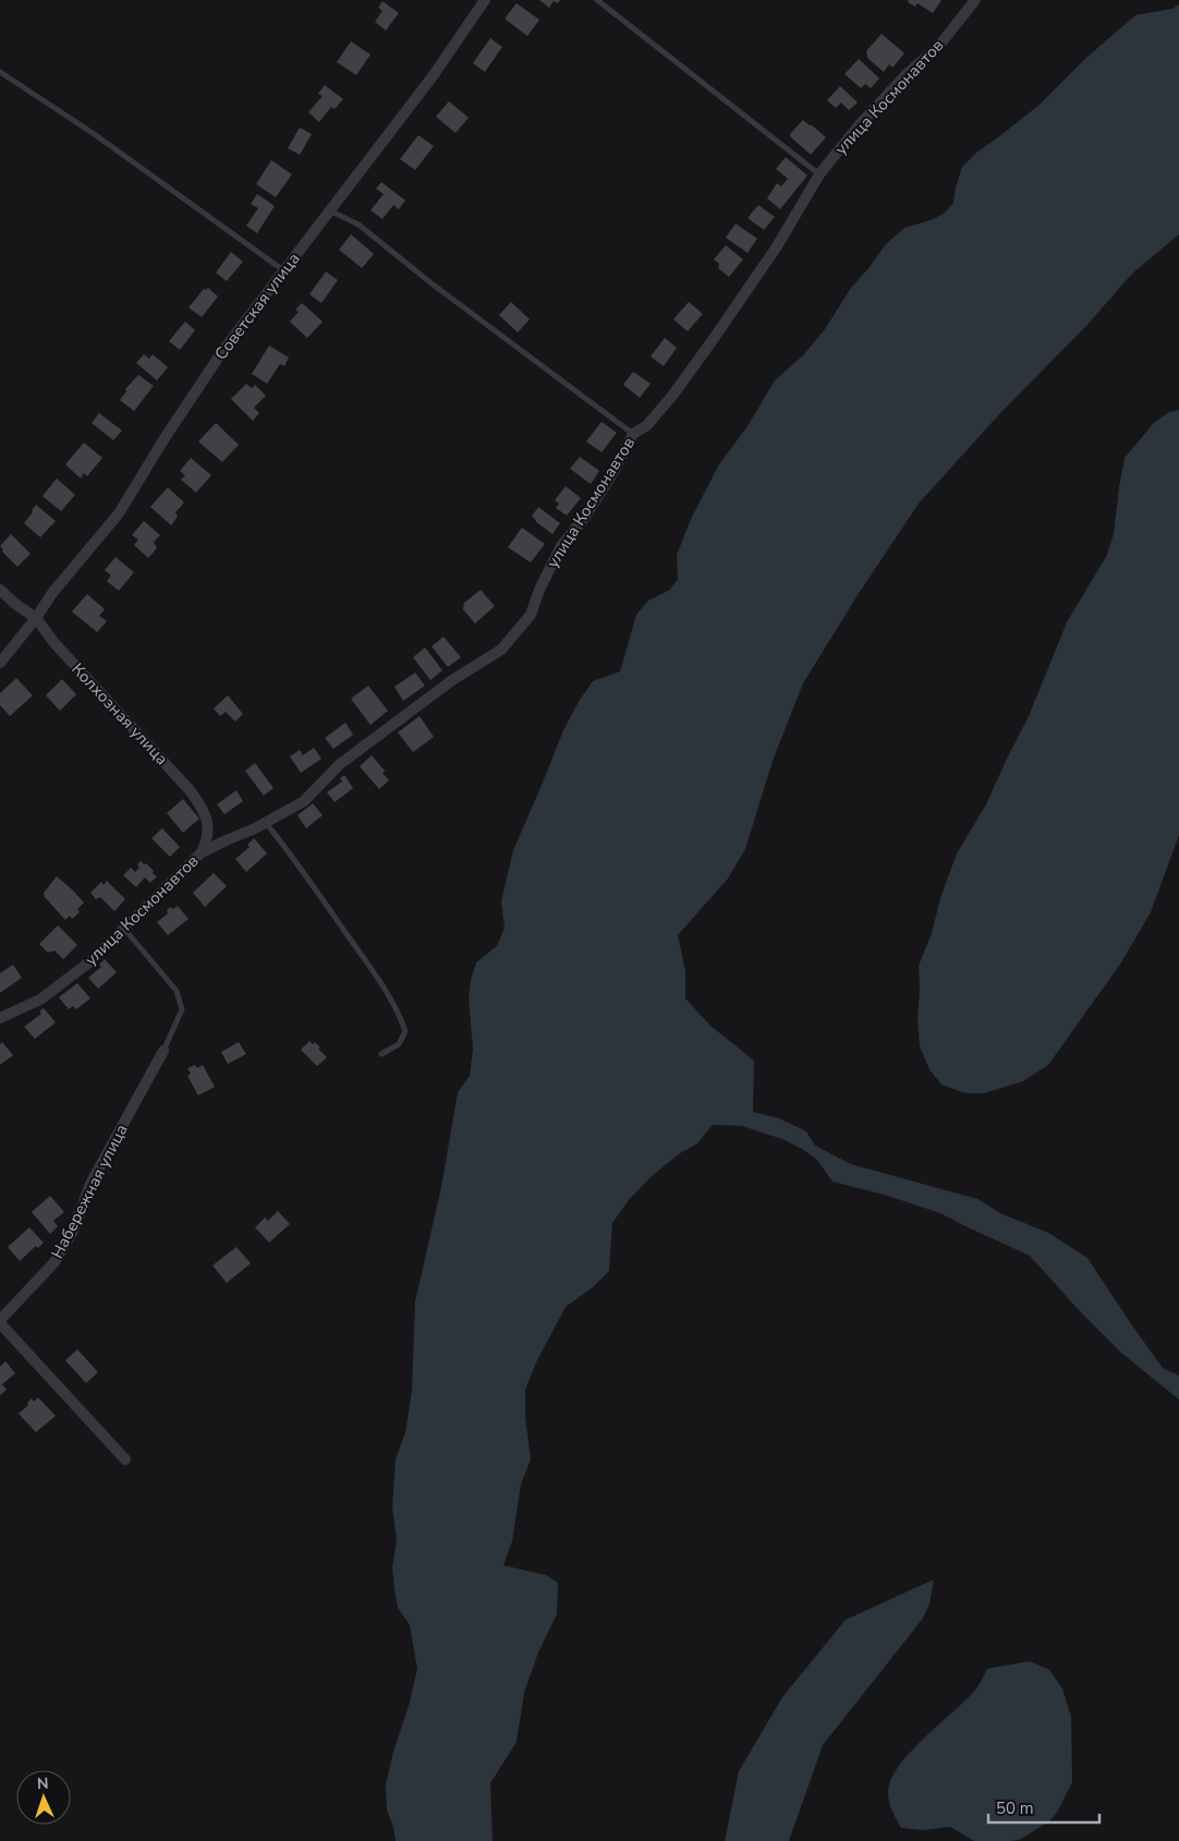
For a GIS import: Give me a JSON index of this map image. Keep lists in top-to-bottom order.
{
  "streets": {
    "street": [
      "улица Космонавтов",
      "Советская улица",
      "Колхозная улица",
      "Набережная улица"
    ]
  },
  "crossings": [
    ["улица Космонавтов", "Колхозная улица"],
    ["Советская улица", "Колхозная улица"]
  ],
  "scale_bar": "50 m",
  "north": "top"
}
